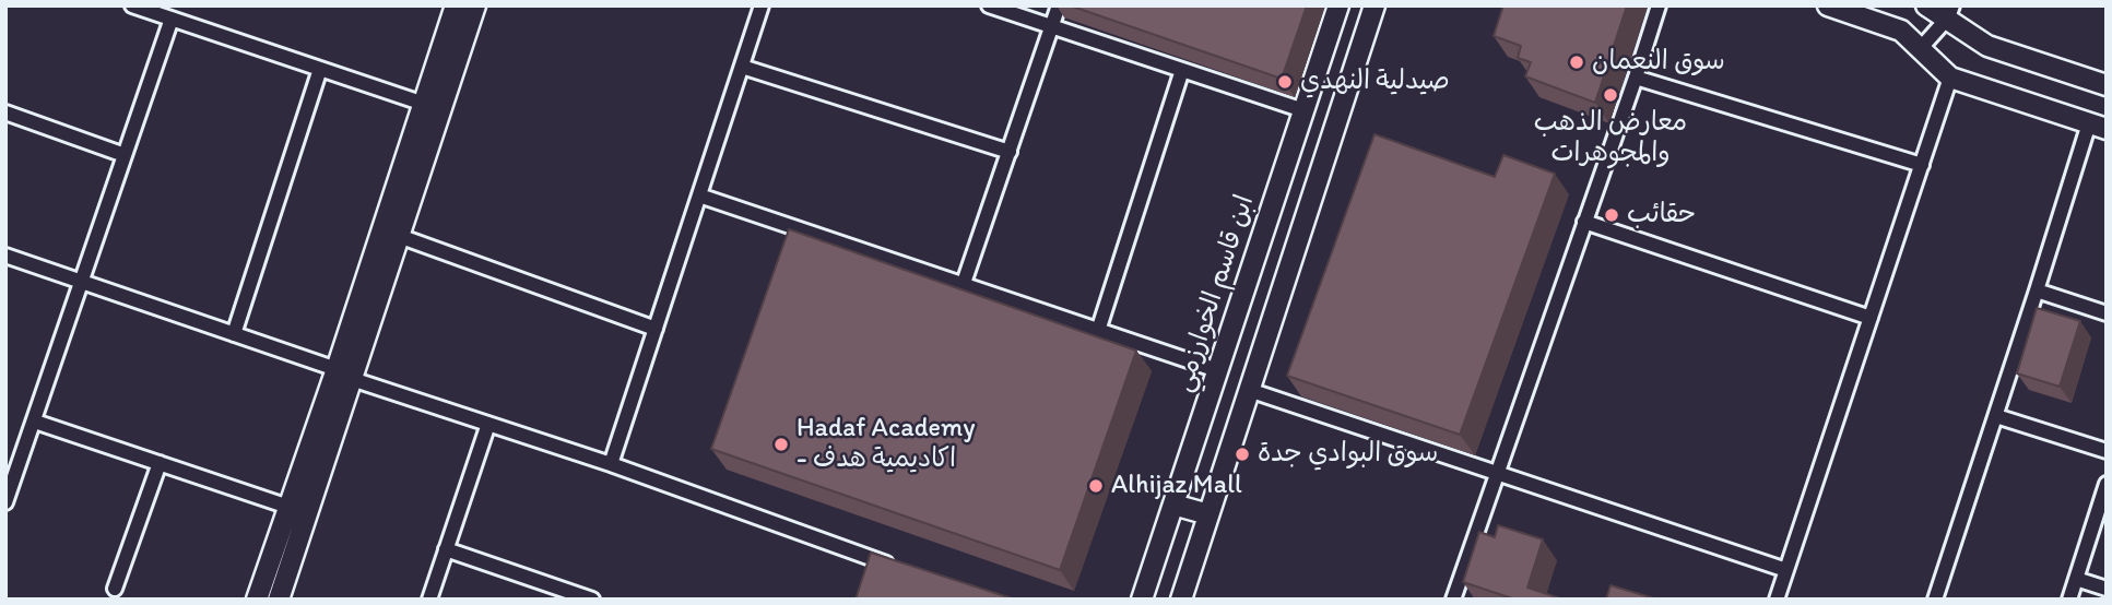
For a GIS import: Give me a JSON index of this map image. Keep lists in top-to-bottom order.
{
  "streets": {
    "street": ["ابن قاسم الخوارزمي"]
  },
  "places": [
    "سوق النعمان",
    "صيدلية النهدي",
    "معارض الذهب والمجوهرات",
    "حقائب",
    "Hadaf Academy - اكاديمية هدف",
    "سوق البوادي جدة",
    "Alhijaz Mall"
  ]
}
